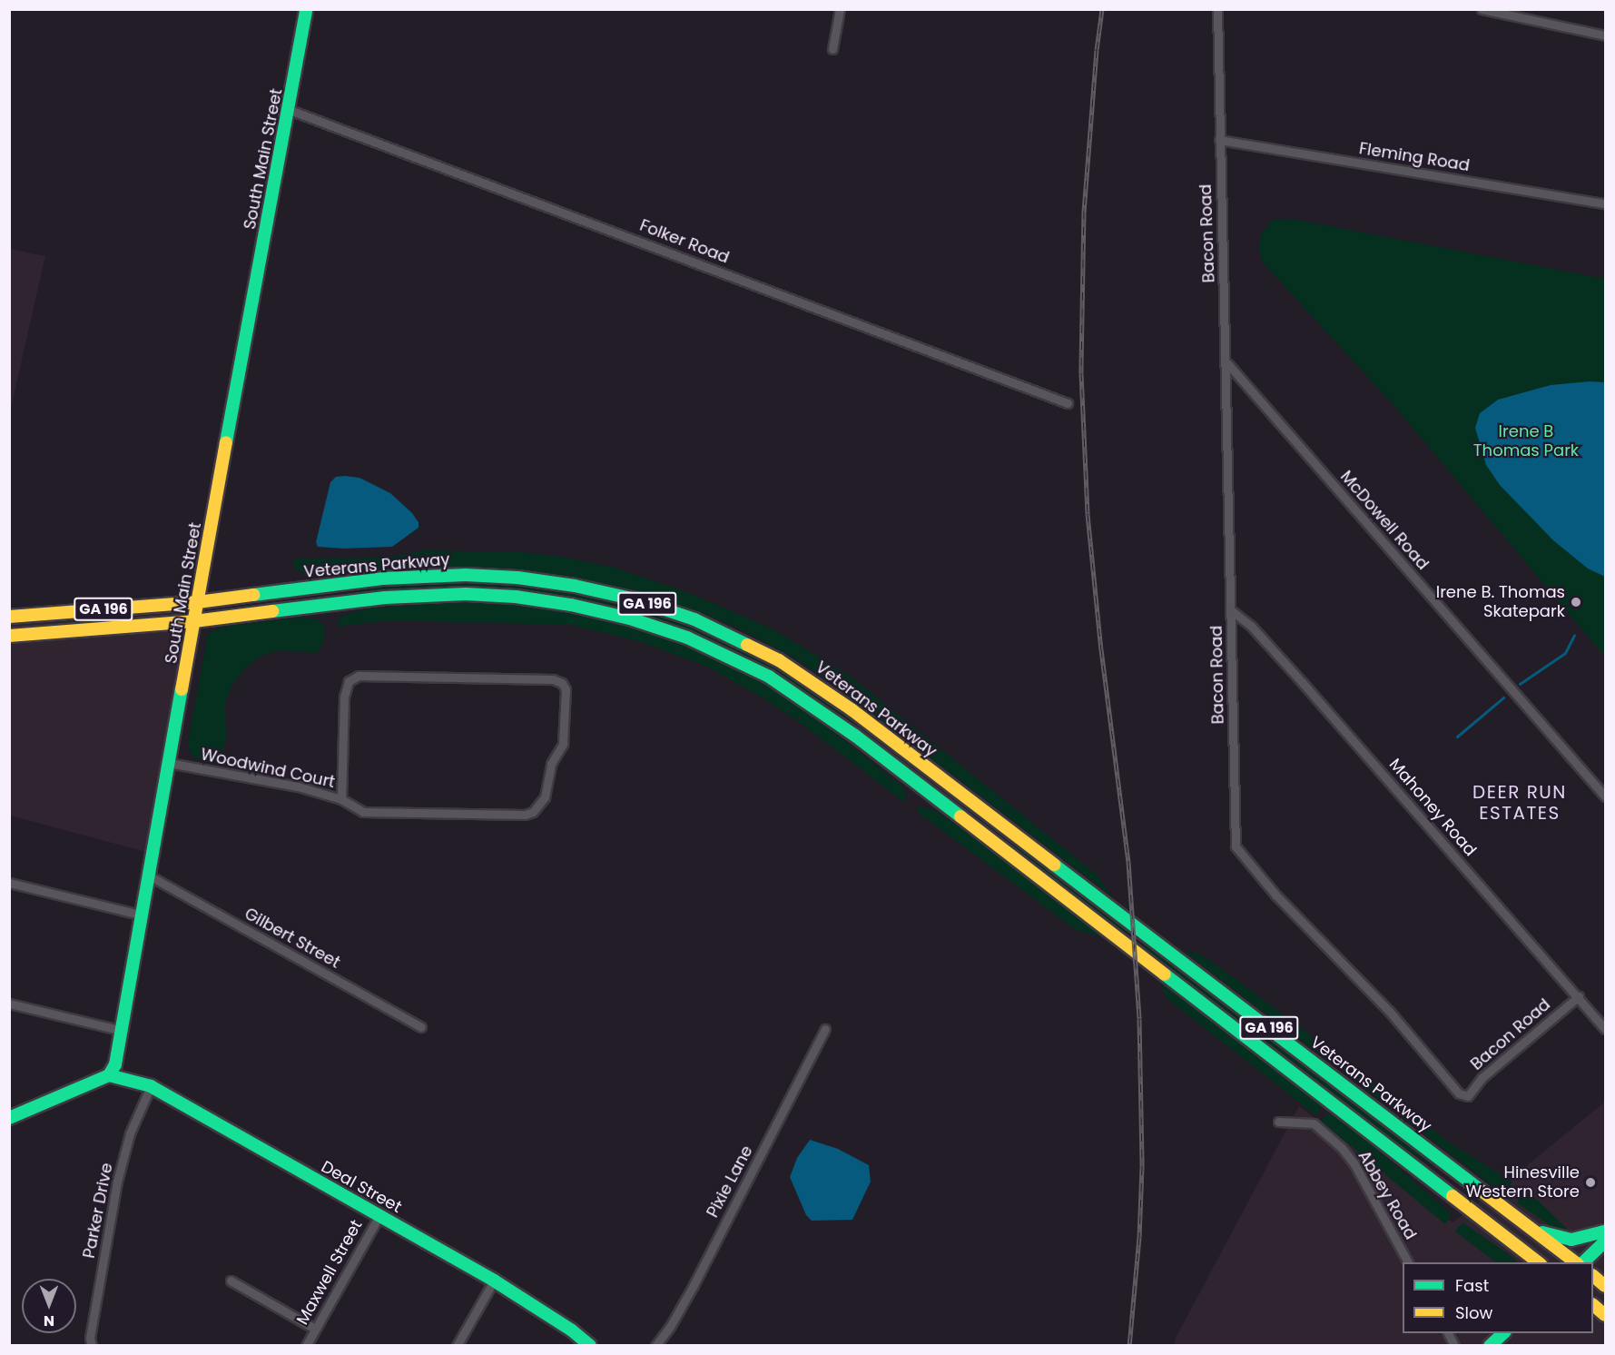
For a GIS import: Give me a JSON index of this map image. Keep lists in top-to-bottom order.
{
  "streets": {
    "main road": [
      "South Main Street",
      "Veterans Parkway",
      "GA 196",
      "Deal Street"
    ],
    "street": [
      "Fleming Road",
      "Bacon Road",
      "Folker Road",
      "McDowell Road",
      "Woodwind Court",
      "Mahoney Road",
      "Gilbert Street",
      "Pixie Lane",
      "Abbey Road",
      "Parker Drive",
      "Maxwell Street"
    ]
  },
  "crossings": [
    ["Fleming Road", "Bacon Road"],
    ["South Main Street", "Folker Road"],
    ["South Main Street", "Veterans Parkway"],
    ["South Main Street", "Woodwind Court"],
    ["South Main Street", "Gilbert Street"],
    ["South Main Street", "Deal Street"],
    ["Bacon Road", "McDowell Road"],
    ["Bacon Road", "Mahoney Road"],
    ["Veterans Parkway", "GA 196"],
    ["Deal Street", "Parker Drive"],
    ["Deal Street", "Maxwell Street"]
  ],
  "districts": ["DEER RUN ESTATES"],
  "parks": ["Irene B Thomas Park"],
  "places": ["Irene B. Thomas Skatepark", "Hinesville Western Store"],
  "legend": ["Fast", "Slow"],
  "north": "bottom"
}
